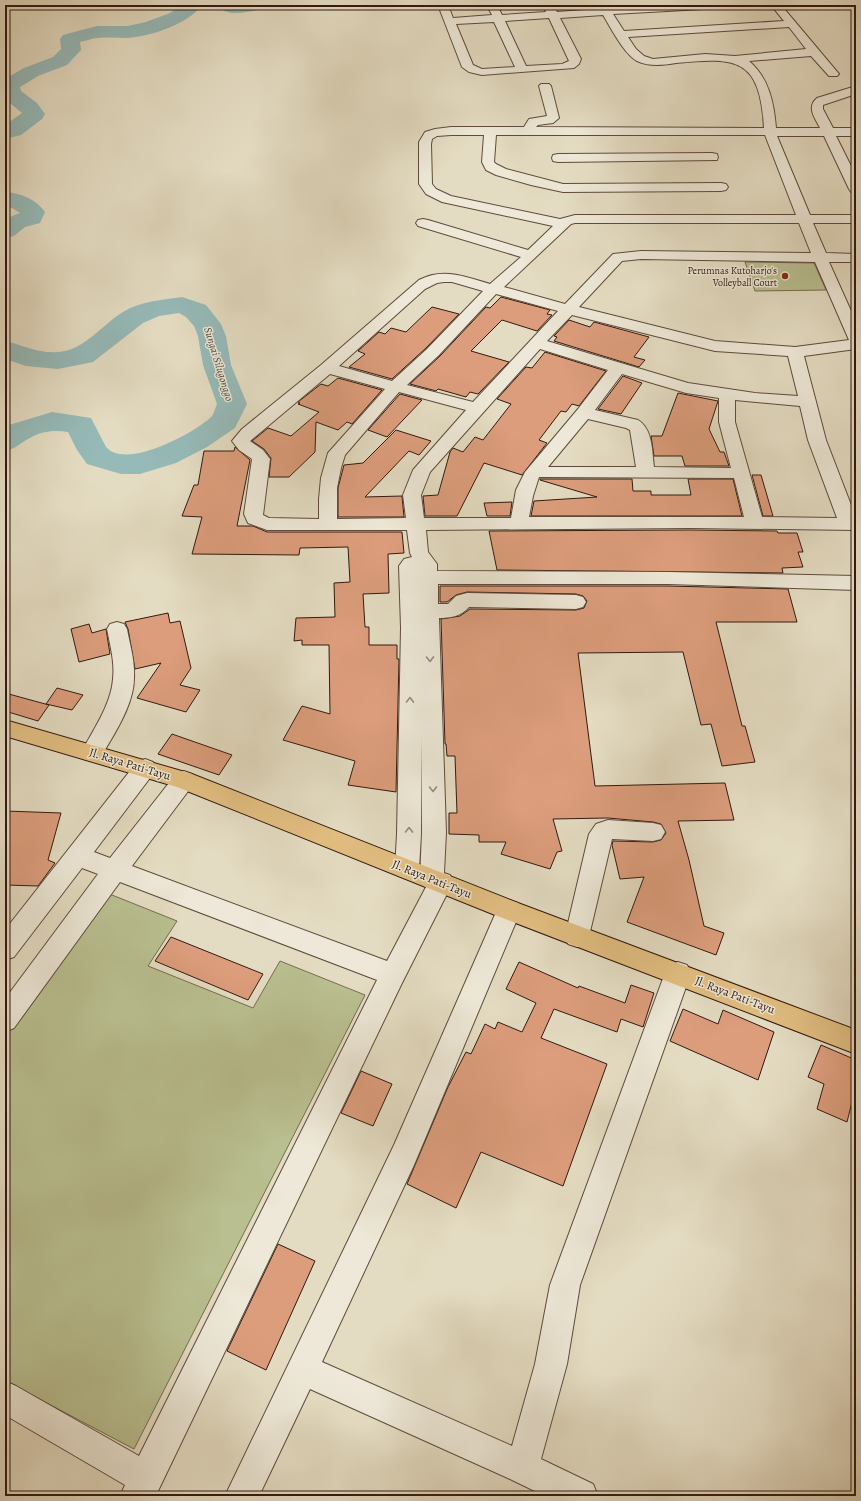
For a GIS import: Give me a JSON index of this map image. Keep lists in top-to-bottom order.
{
  "streets": {
    "main road": ["Jl. Raya Pati-Tayu"]
  },
  "water": ["Sungai Silugonggo"],
  "places": ["Perumnas Kutoharjo's Volleyball Court"]
}
